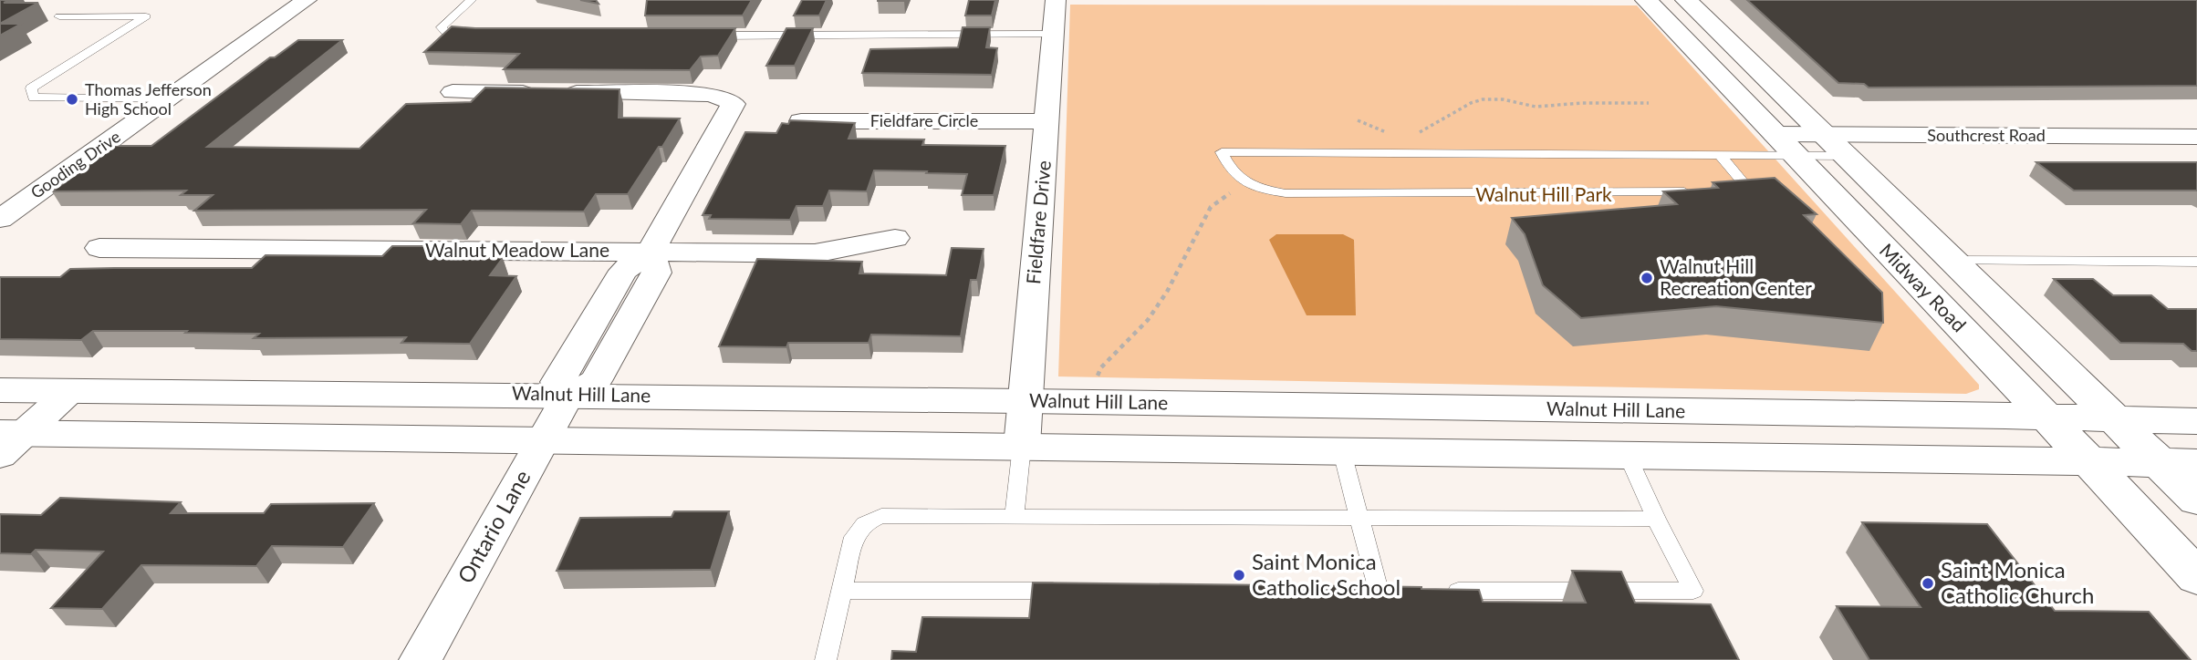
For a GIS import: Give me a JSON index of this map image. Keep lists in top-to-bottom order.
{
  "streets": {
    "main road": ["Midway Road", "Walnut Hill Lane"],
    "street": [
      "Fieldfare Circle",
      "Southcrest Road",
      "Gooding Drive",
      "Fieldfare Drive",
      "Walnut Meadow Lane",
      "Ontario Lane"
    ]
  },
  "crossings": [
    ["Fieldfare Circle", "Fieldfare Drive"],
    ["Southcrest Road", "Midway Road"],
    ["Fieldfare Drive", "Walnut Hill Lane"],
    ["Midway Road", "Walnut Hill Lane"],
    ["Walnut Hill Lane", "Ontario Lane"]
  ],
  "parks": ["Walnut Hill Park"],
  "places": [
    "Thomas Jefferson High School",
    "Walnut Hill Recreation Center",
    "Saint Monica Catholic School",
    "Saint Monica Catholic Church"
  ]
}
